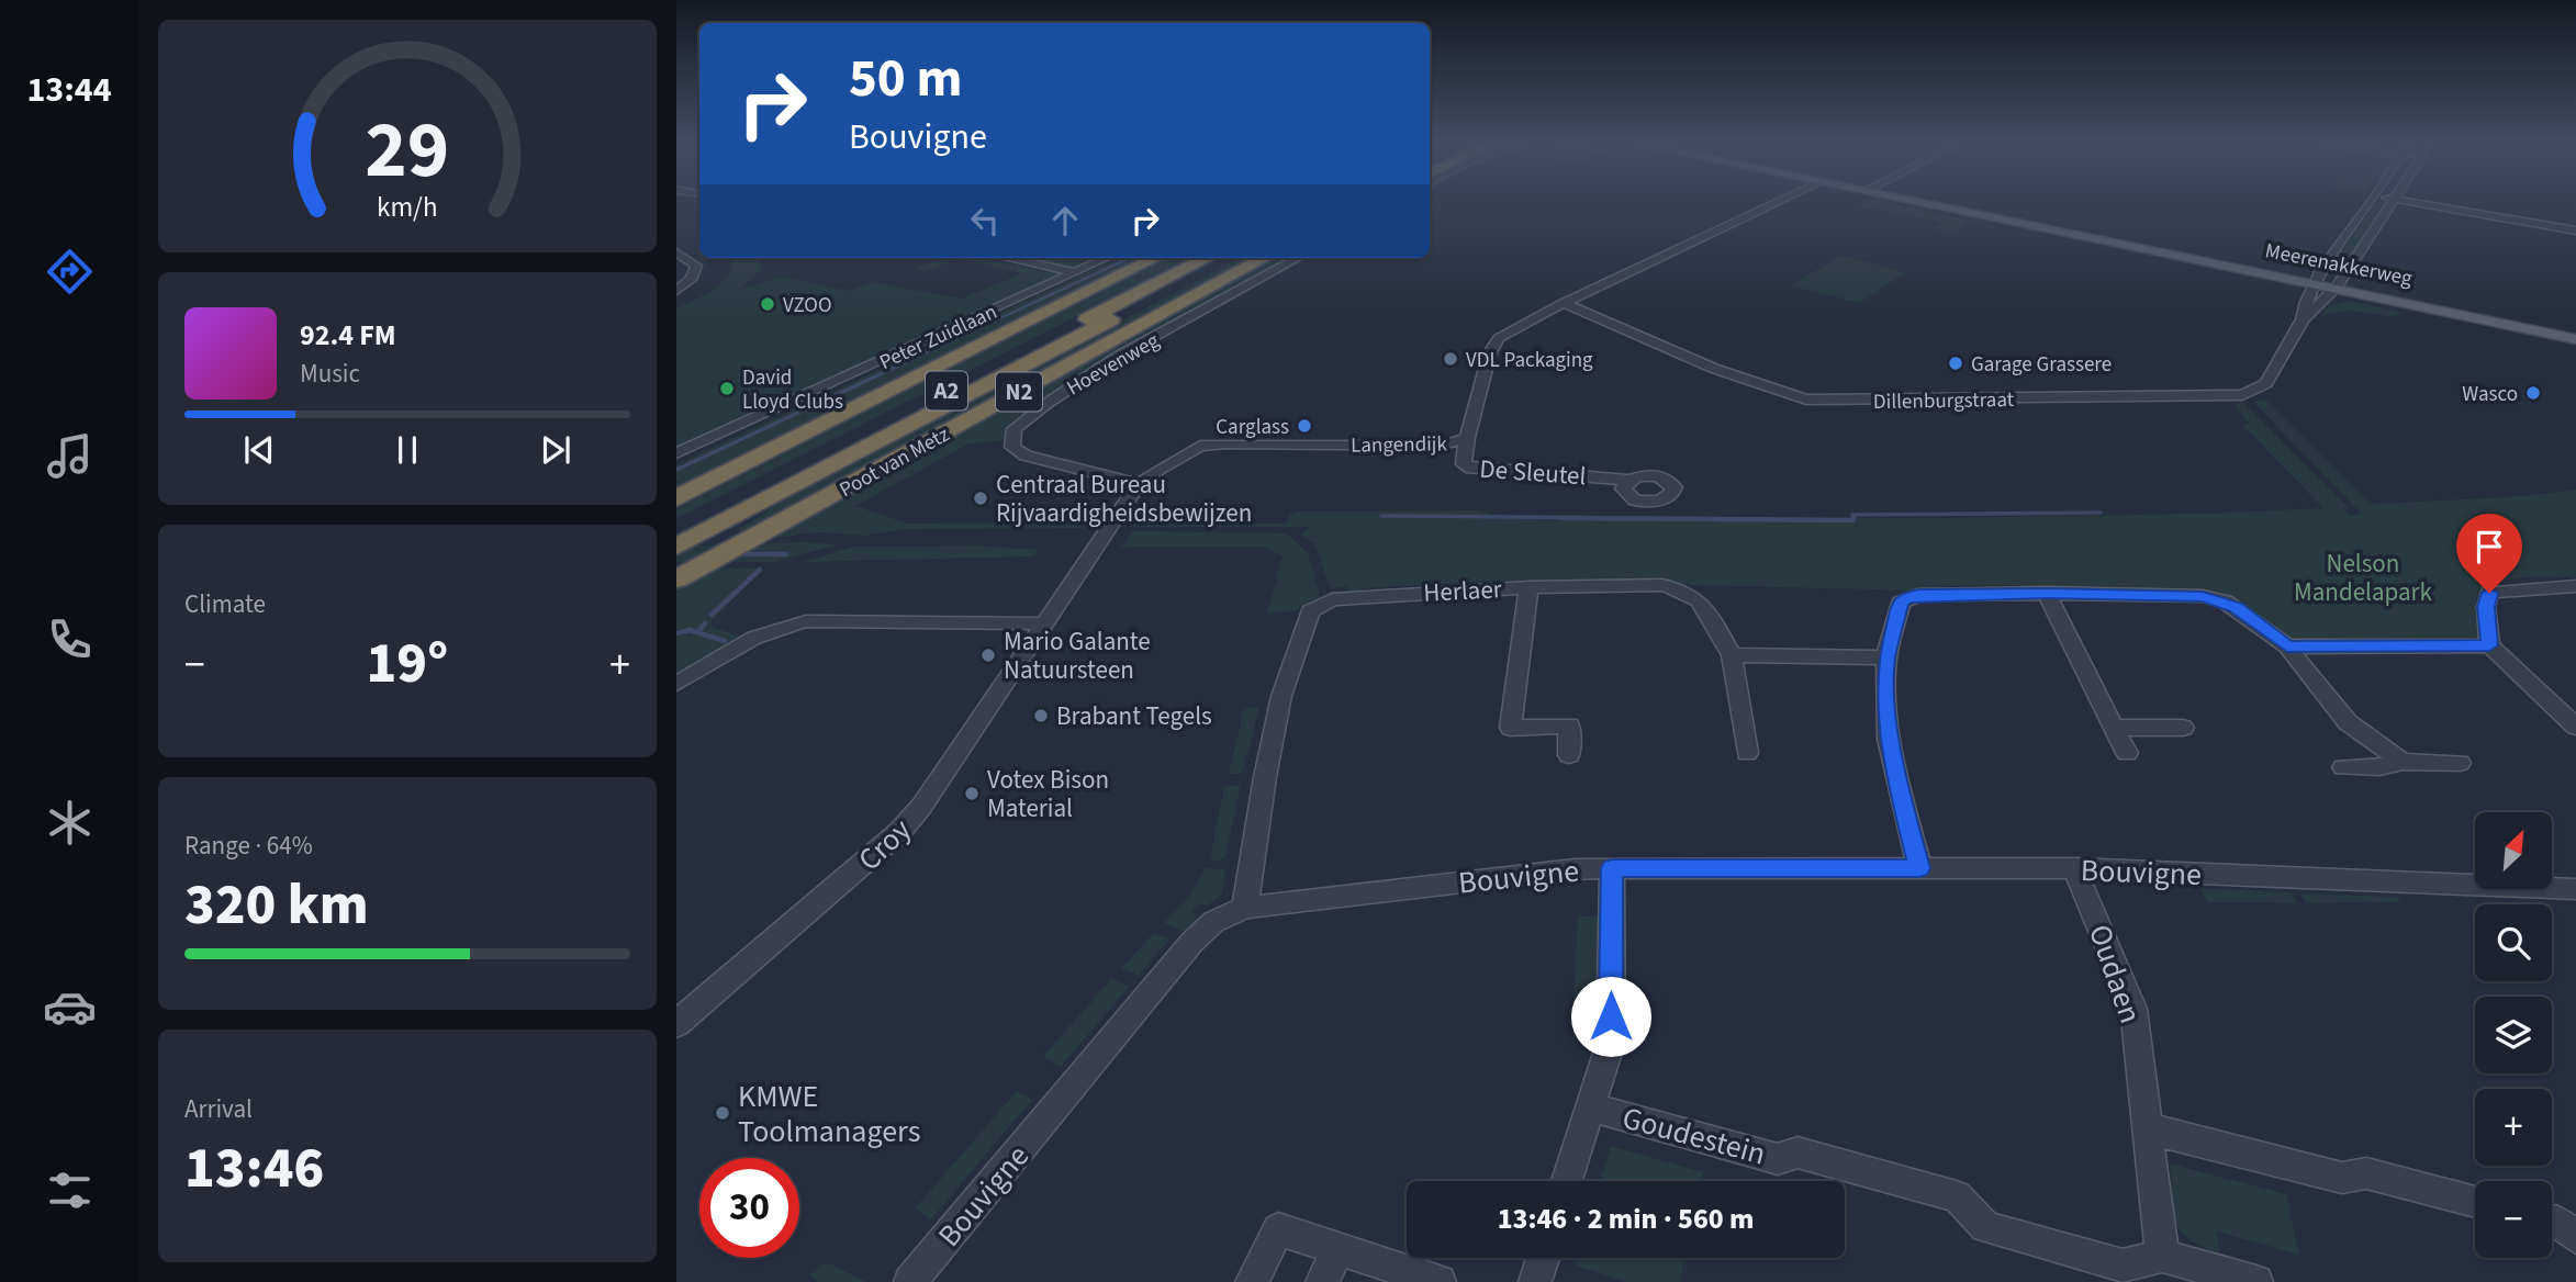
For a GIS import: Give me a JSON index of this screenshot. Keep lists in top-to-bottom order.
{
  "streets": {
    "highway": ["A2", "N2", "Poot van Metz"],
    "main road": ["Meerenakkerweg"],
    "street": [
      "Peter Zuidlaan",
      "Hoevenweg",
      "Dillenburgstraat",
      "Langendijk",
      "De Sleutel",
      "Herlaer",
      "Croy",
      "Bouvigne",
      "Oudaen",
      "Goudestein"
    ]
  },
  "crossings": [
    ["Meerenakkerweg", "Dillenburgstraat"],
    ["Hoevenweg", "Langendijk"],
    ["Dillenburgstraat", "Langendijk"],
    ["Langendijk", "De Sleutel"],
    ["Langendijk", "Croy"],
    ["Herlaer", "Bouvigne"],
    ["Bouvigne", "Oudaen"],
    ["Bouvigne", "Goudestein"],
    ["Oudaen", "Goudestein"]
  ],
  "parks": ["Nelson Mandelapark"],
  "places": [
    "VZOO",
    "VDL Packaging",
    "Garage Grassere",
    "David Lloyd Clubs",
    "Wasco",
    "Carglass",
    "Centraal Bureau Rijvaardigheidsbewijzen",
    "Mario Galante Natuursteen",
    "Brabant Tegels",
    "Votex Bison Material",
    "KMWE Toolmanagers"
  ],
  "north": "top right",
  "page": {
    "tabs": "13:44",
    "turn": ["50 m", "Bouvigne"],
    "song": ["92.4 FM", "Music"],
    "tile": [
      "Climate",
      ["Range · 64%", "320 km"],
      ["Arrival", "13:46"]
    ],
    "heat": ["−", "19°", "+"],
    "map_buttons": ["+", "−"],
    "limit": "30",
    "trip": "13:46 · 2 min · 560 m",
    "gauge": ["29", "km/h"]
  }
}
